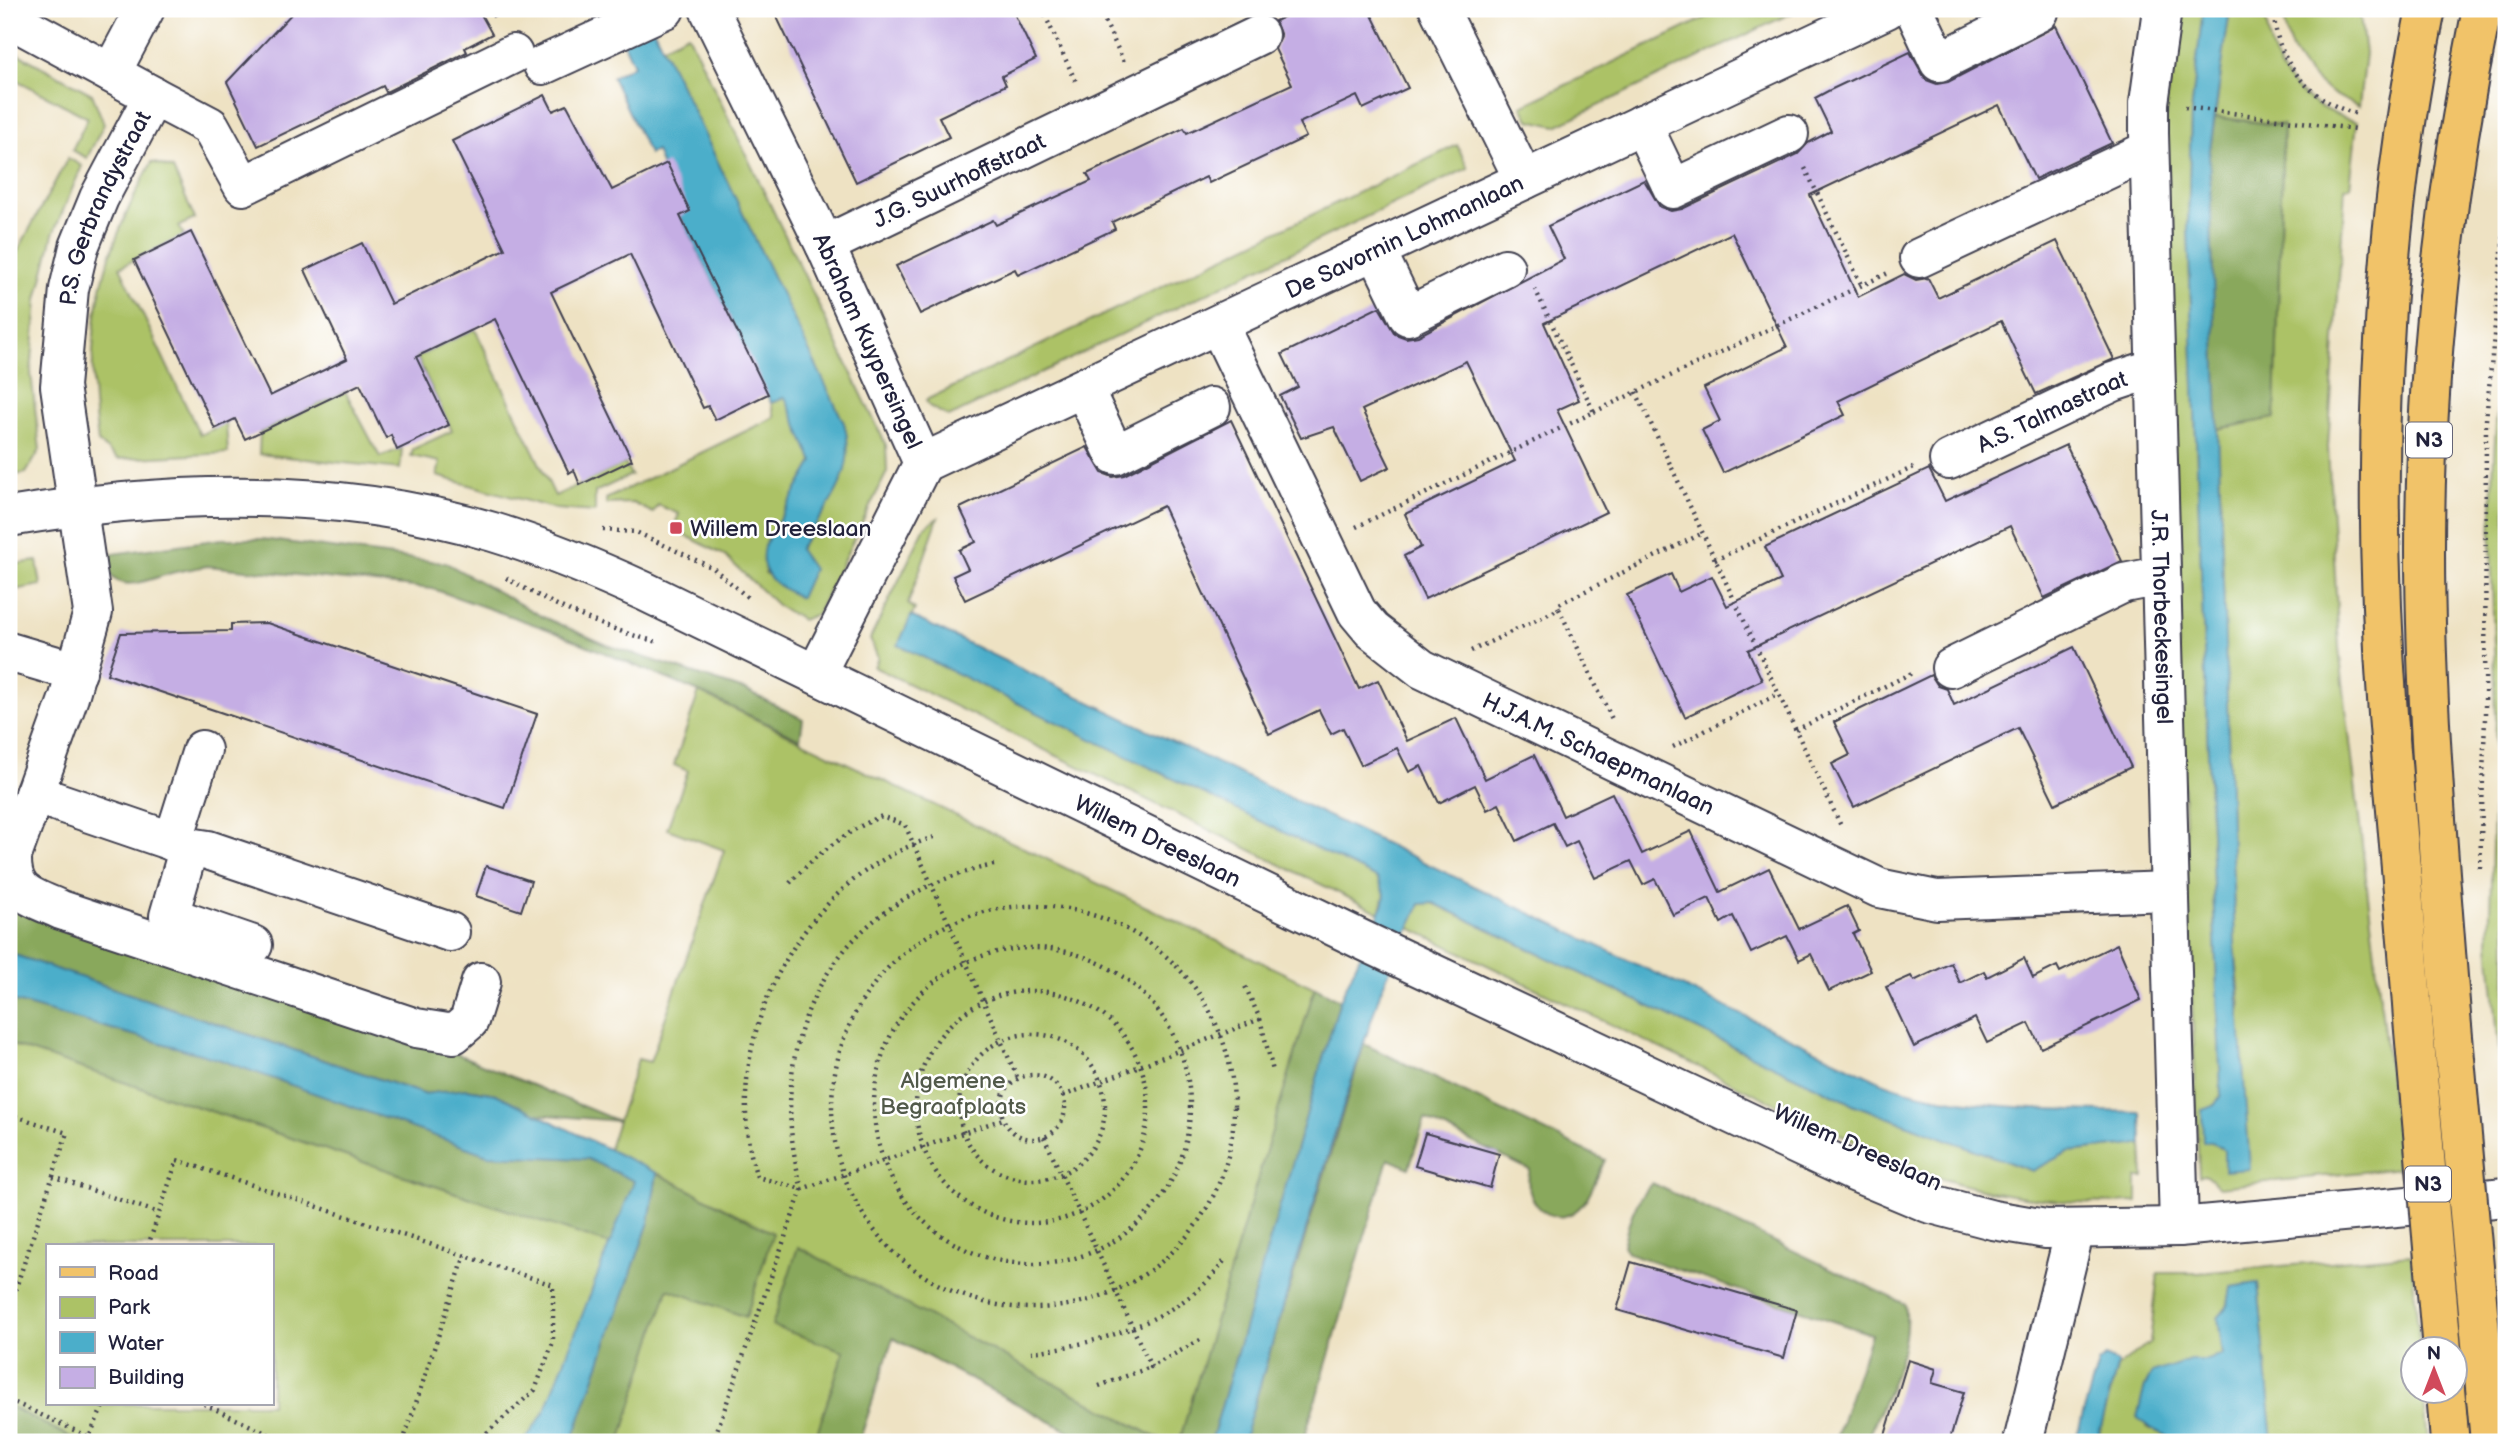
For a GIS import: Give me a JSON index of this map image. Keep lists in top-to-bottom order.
{
  "streets": {
    "main road": ["N3"],
    "street": [
      "J.G. Suurhoffstraat",
      "P.S. Gerbrandystraat",
      "De Savornin Lohmanlaan",
      "Abraham Kuypersingel",
      "A.S. Talmastraat",
      "J.R. Thorbeckesingel",
      "H.J.A.M. Schaepmanlaan",
      "Willem Dreeslaan"
    ]
  },
  "crossings": [
    ["J.G. Suurhoffstraat", "Abraham Kuypersingel"],
    ["P.S. Gerbrandystraat", "Willem Dreeslaan"],
    ["De Savornin Lohmanlaan", "Abraham Kuypersingel"],
    ["De Savornin Lohmanlaan", "H.J.A.M. Schaepmanlaan"],
    ["Abraham Kuypersingel", "Willem Dreeslaan"],
    ["A.S. Talmastraat", "J.R. Thorbeckesingel"],
    ["J.R. Thorbeckesingel", "H.J.A.M. Schaepmanlaan"],
    ["J.R. Thorbeckesingel", "Willem Dreeslaan"]
  ],
  "parks": ["Algemene Begraafplaats"],
  "places": {
    "transit": ["Willem Dreeslaan"]
  },
  "legend": [
    "Road",
    "Park",
    "Water",
    "Building"
  ],
  "north": "top"
}
